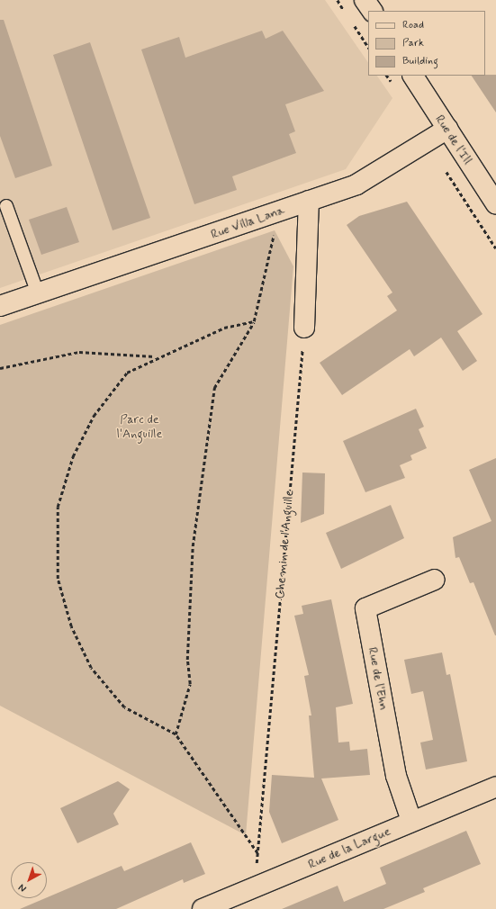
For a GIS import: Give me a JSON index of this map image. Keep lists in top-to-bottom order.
{
  "streets": {
    "street": [
      "Rue de l'Ill",
      "Rue Villa Lana",
      "Rue de l'Ehn",
      "Rue de la Largue"
    ],
    "path": ["Chemin de l'Anguille"]
  },
  "crossings": [
    ["Rue de l'Ill", "Rue Villa Lana"],
    ["Chemin de l'Anguille", "Rue de la Largue"],
    ["Rue de l'Ehn", "Rue de la Largue"]
  ],
  "parks": ["Parc de l'Anguille"],
  "legend": ["Road", "Park", "Building"],
  "north": "bottom left"
}
